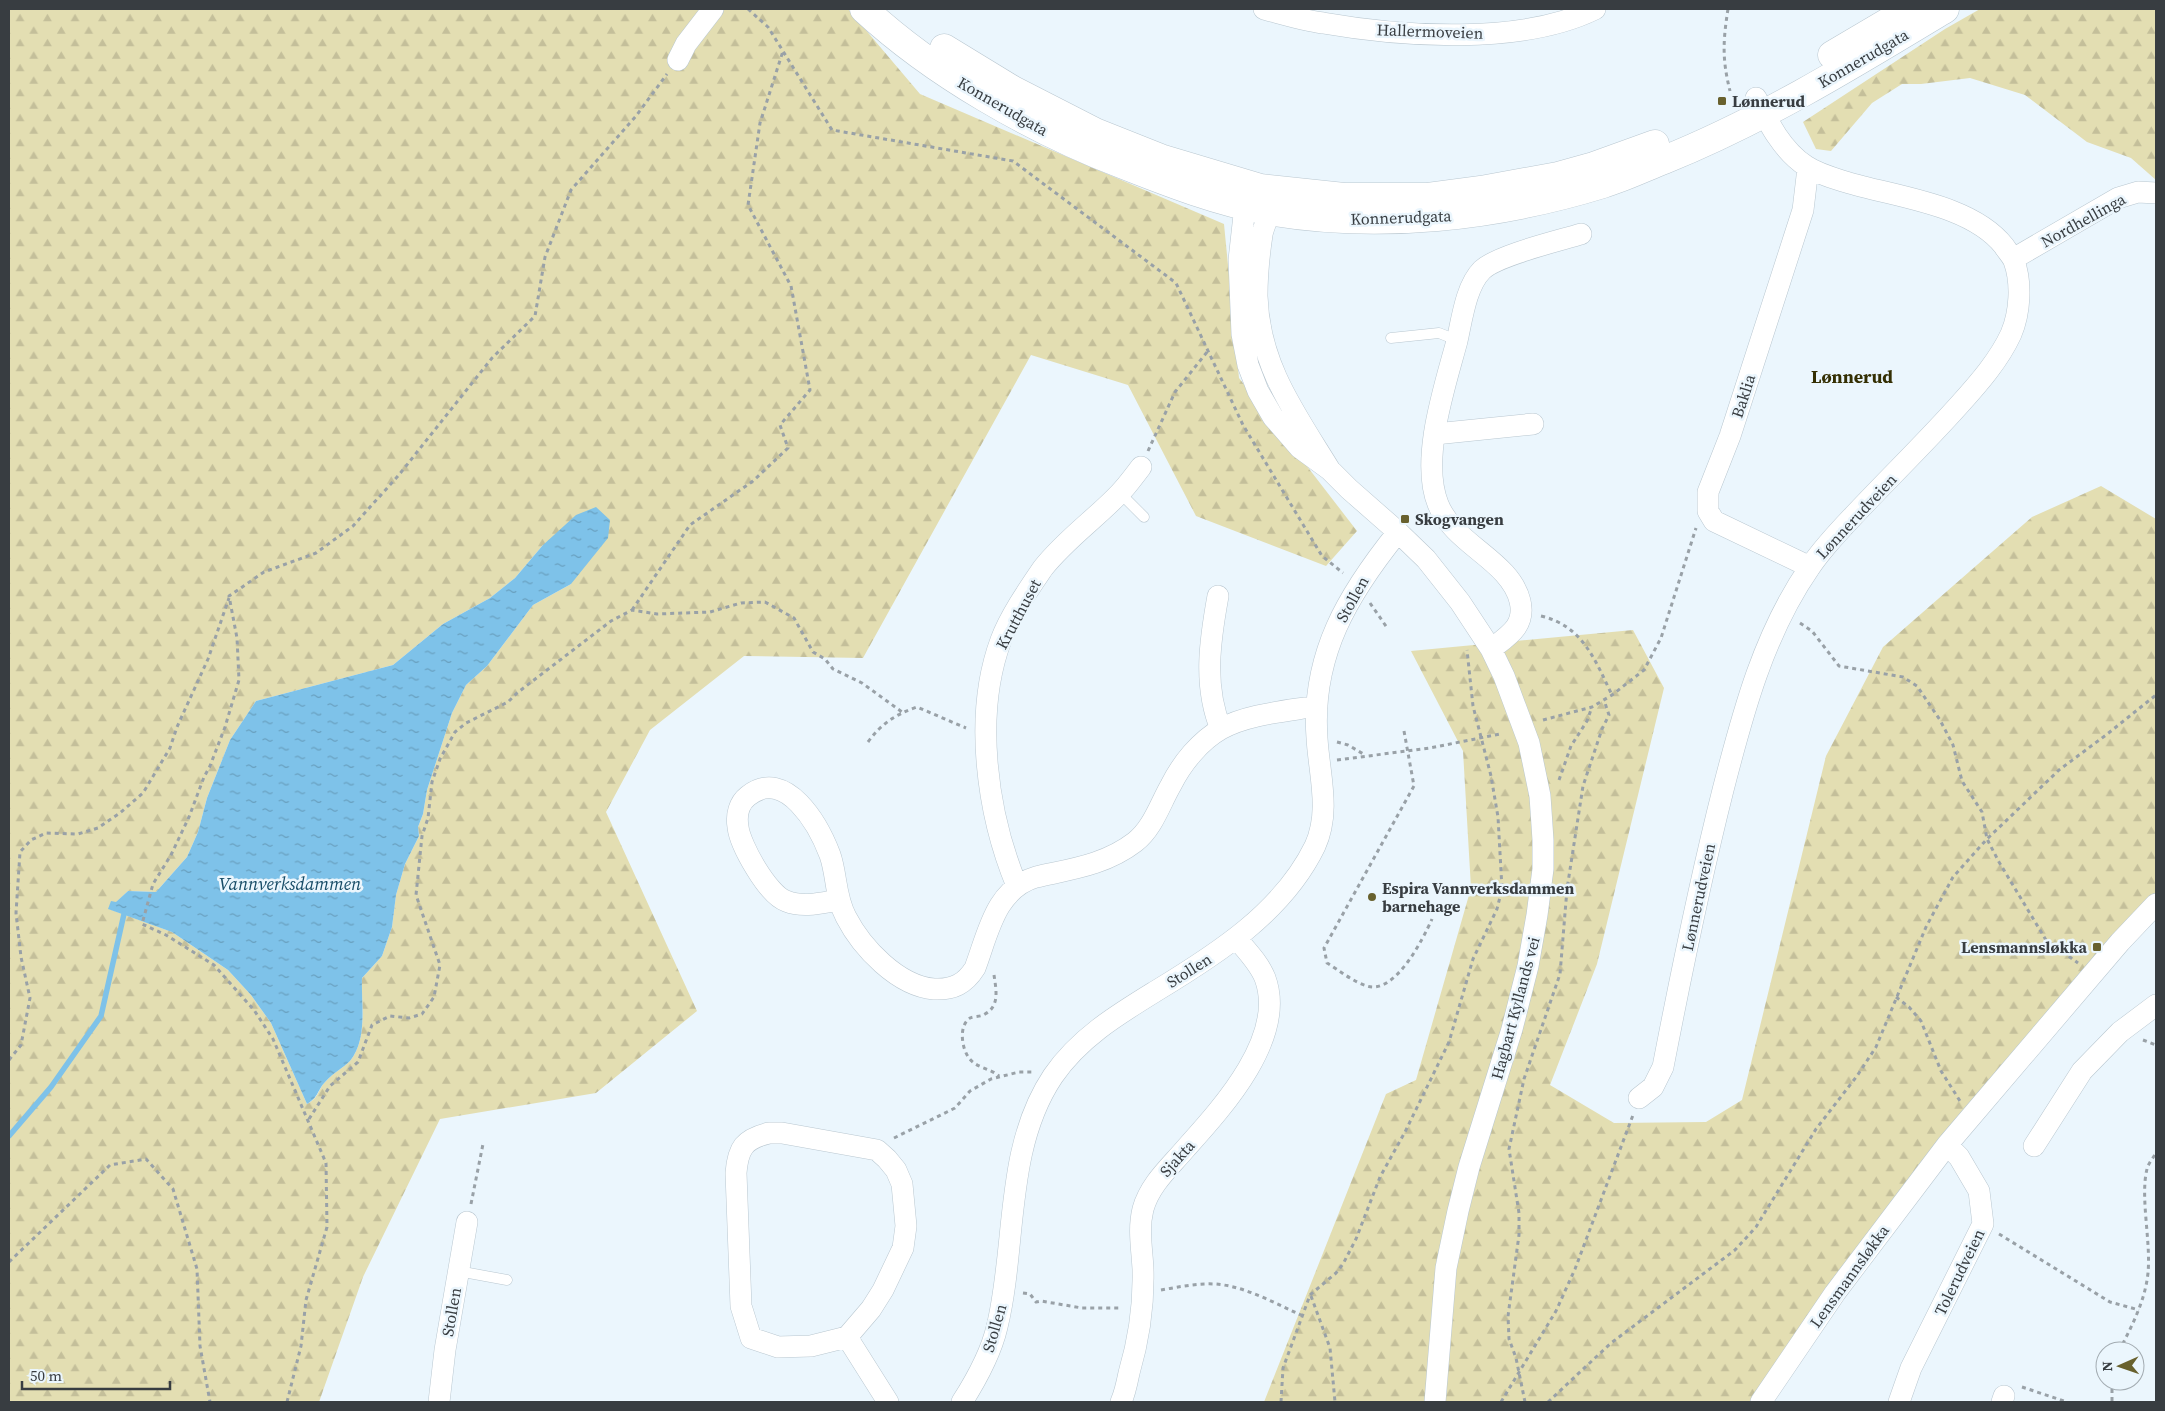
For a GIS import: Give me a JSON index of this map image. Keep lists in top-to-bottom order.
{
  "streets": {
    "main road": ["Konnerudgata"],
    "street": [
      "Hallermoveien",
      "Nordhellinga",
      "Baklia",
      "Lønnerudveien",
      "Stollen",
      "Krutthuset",
      "Hagbart Kyllands vei",
      "Sjakta",
      "Tolerudveien",
      "Lensmannsløkka"
    ]
  },
  "crossings": [
    ["Konnerudgata", "Lønnerudveien"],
    ["Konnerudgata", "Hagbart Kyllands vei"],
    ["Nordhellinga", "Lønnerudveien"],
    ["Baklia", "Lønnerudveien"],
    ["Stollen", "Hagbart Kyllands vei"],
    ["Stollen", "Sjakta"],
    ["Tolerudveien", "Lensmannsløkka"]
  ],
  "districts": ["Lønnerud"],
  "water": ["Vannverksdammen"],
  "places": {
    "transit": ["Lønnerud", "Skogvangen", "Lensmannsløkka"],
    "other": ["Espira Vannverksdammen barnehage"]
  },
  "scale_bar": "50 m",
  "north": "left"
}
